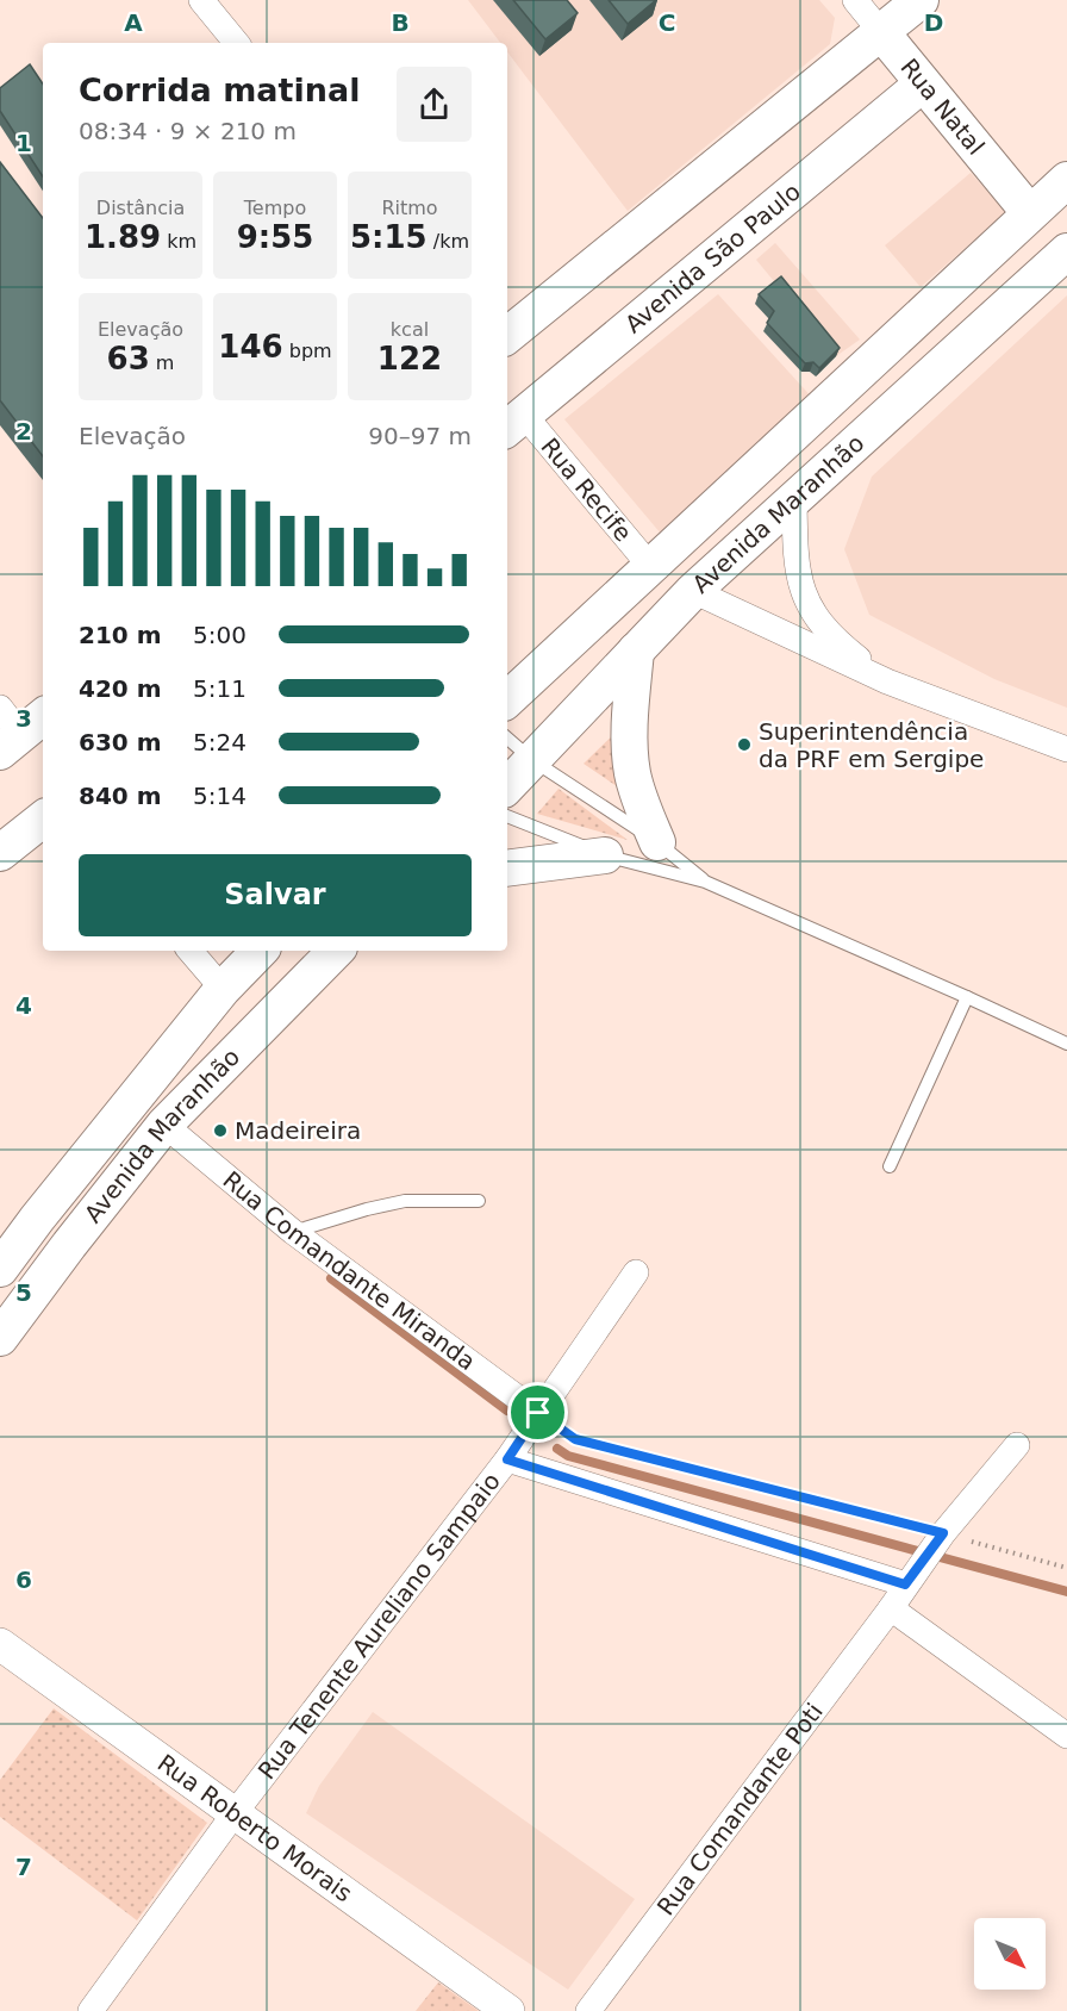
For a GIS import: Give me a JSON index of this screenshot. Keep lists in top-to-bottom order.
{
  "streets": {
    "main road": ["Rua Natal", "Avenida São Paulo", "Avenida Maranhão"],
    "street": [
      "Rua Recife",
      "Rua Comandante Miranda",
      "Rua Tenente Aureliano Sampaio",
      "Rua Comandante Poti",
      "Rua Roberto Morais"
    ]
  },
  "crossings": [
    ["Rua Natal", "Avenida São Paulo"],
    ["Rua Natal", "Avenida Maranhão"],
    ["Avenida São Paulo", "Rua Recife"],
    ["Rua Recife", "Avenida Maranhão"],
    ["Avenida Maranhão", "Rua Comandante Miranda"],
    ["Rua Comandante Miranda", "Rua Tenente Aureliano Sampaio"],
    ["Rua Tenente Aureliano Sampaio", "Rua Roberto Morais"]
  ],
  "places": ["Superintendência da PRF em Sergipe", "Madeireira"],
  "north": "bottom right",
  "page": {
    "heading": ["Corrida matinal", "08:34 · 9 × 210 m"],
    "stats": [
      ["Distância", "1.89 km"],
      ["Tempo", "9:55"],
      ["Ritmo", "5:15 /km"],
      ["Elevação", "63 m"],
      ["146 bpm"],
      ["kcal", "122"]
    ],
    "chart": ["Elevação", "90–97 m"],
    "list": [
      {
        "name": "210 m",
        "note": "5:00"
      },
      {
        "name": "420 m",
        "note": "5:11"
      },
      {
        "name": "630 m",
        "note": "5:24"
      },
      {
        "name": "840 m",
        "note": "5:14"
      }
    ],
    "buttons": "Salvar"
  },
  "grid": {
    "columns": [
      "A",
      "B",
      "C",
      "D"
    ],
    "rows": [
      "1",
      "2",
      "3",
      "4",
      "5",
      "6",
      "7"
    ]
  }
}
